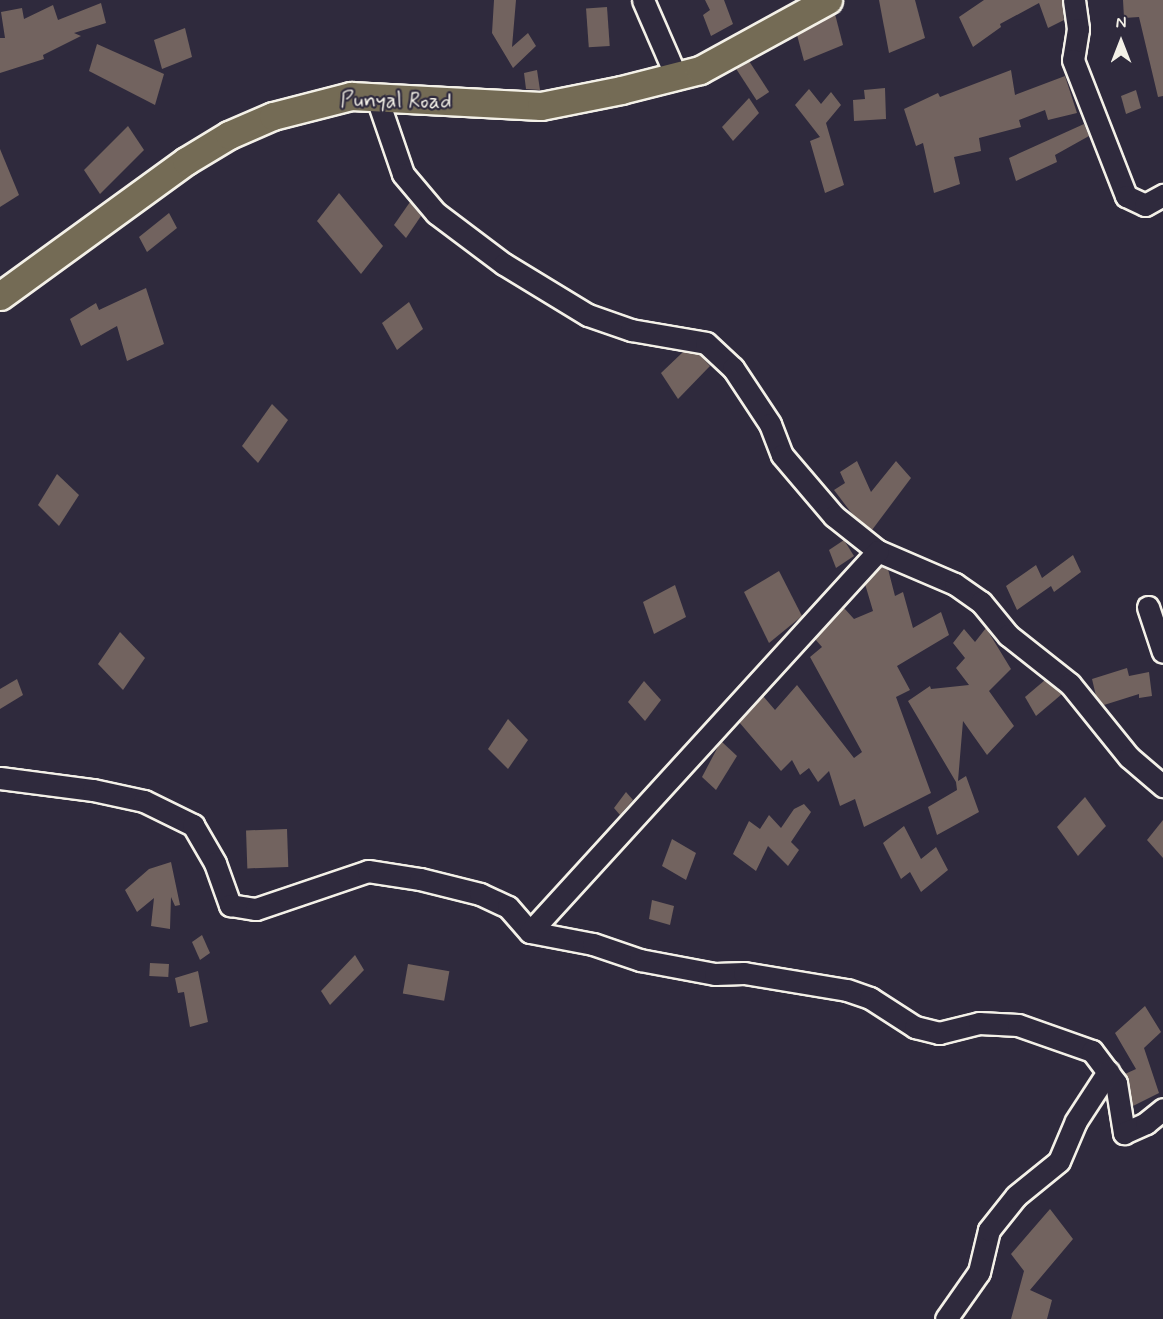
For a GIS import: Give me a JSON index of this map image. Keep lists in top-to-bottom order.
{
  "streets": {
    "main road": ["Punyal Road"]
  },
  "north": "top"
}
